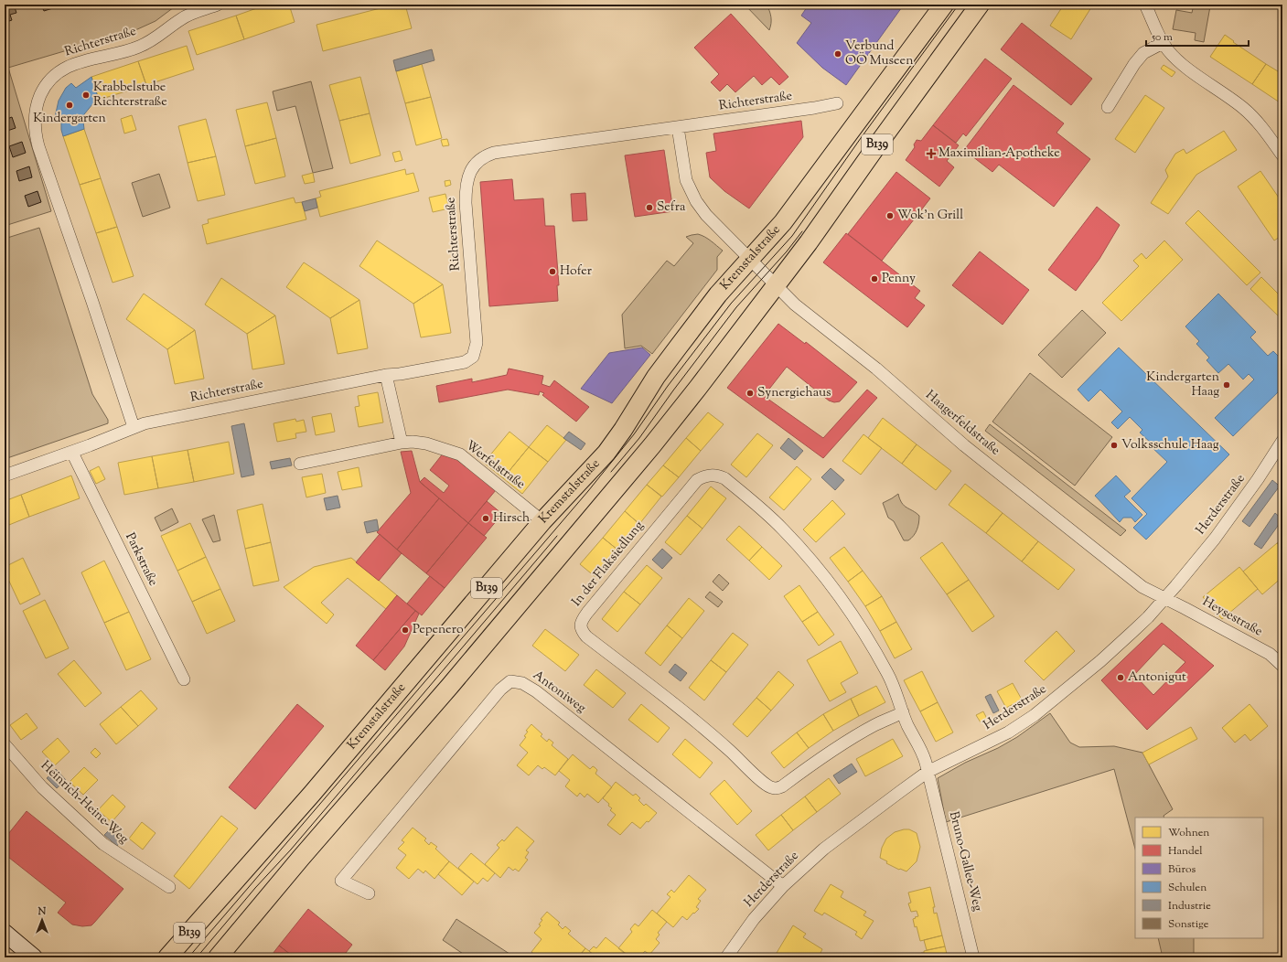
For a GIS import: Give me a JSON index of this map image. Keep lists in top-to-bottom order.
{
  "streets": {
    "main road": ["B139", "Kremstalstraße"],
    "street": [
      "Richterstraße",
      "Haagerfeldstraße",
      "Werfelstraße",
      "Herderstraße",
      "Parkstraße",
      "In der Flaksiedlung",
      "Heysestraße",
      "Antoniweg",
      "Heinrich-Heine-Weg",
      "Bruno-Gallee-Weg"
    ]
  },
  "crossings": [
    ["B139", "Haagerfeldstraße"],
    ["Kremstalstraße", "Haagerfeldstraße"],
    ["Kremstalstraße", "Werfelstraße"],
    ["Haagerfeldstraße", "Herderstraße"],
    ["Haagerfeldstraße", "Heysestraße"],
    ["Herderstraße", "In der Flaksiedlung"],
    ["Herderstraße", "Heysestraße"],
    ["Herderstraße", "Antoniweg"],
    ["Herderstraße", "Bruno-Gallee-Weg"],
    ["In der Flaksiedlung", "Bruno-Gallee-Weg"]
  ],
  "places": {
    "other": [
      "Verbund OÖ Museen",
      "Krabbelstube Richterstraße",
      "Kindergarten",
      "Sefra",
      "Wok'n Grill",
      "Hofer",
      "Penny",
      "Kindergarten Haag",
      "Synergiehaus",
      "Volksschule Haag",
      "Hirsch",
      "Pepenero",
      "Antonigut"
    ],
    "health": ["Maximilian-Apotheke"]
  },
  "legend": [
    "Wohnen",
    "Handel",
    "Büros",
    "Schulen",
    "Industrie",
    "Sonstige"
  ],
  "scale_bar": "50 m",
  "north": "top"
}
